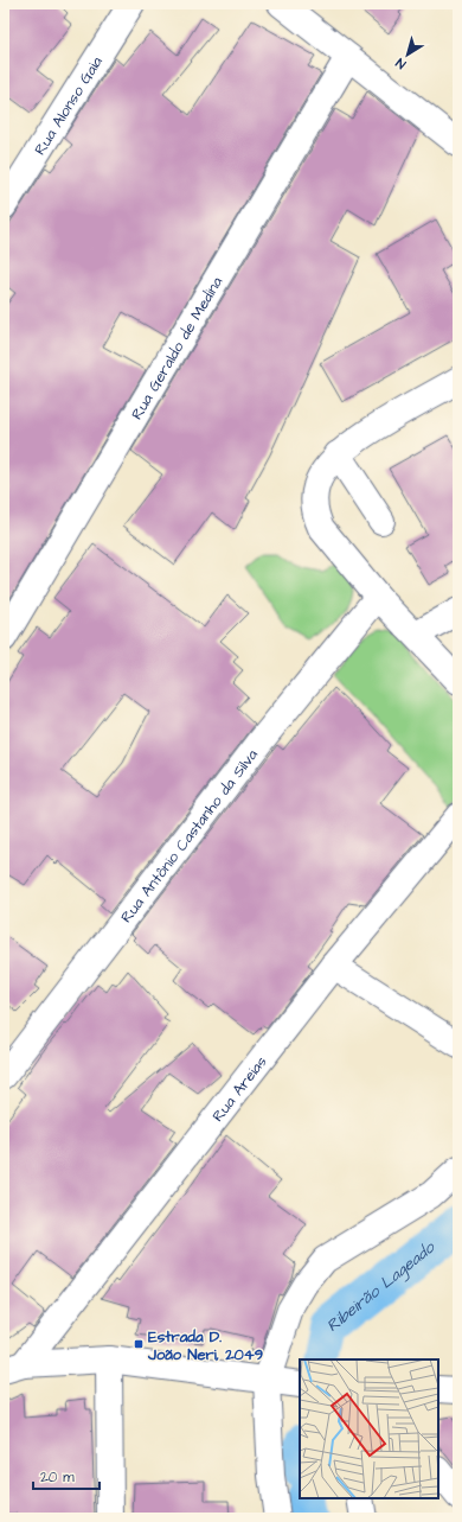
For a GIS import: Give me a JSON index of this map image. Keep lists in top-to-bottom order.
{
  "streets": {
    "street": [
      "Rua Alonso Gaia",
      "Rua Geraldo de Medina",
      "Rua Antônio Castanho da Silva",
      "Rua Areias"
    ]
  },
  "water": ["Ribeirão Lageado"],
  "places": {
    "transit": ["Estrada D. João Neri, 2049"]
  },
  "scale_bar": "20 m",
  "north": "bottom left"
}
